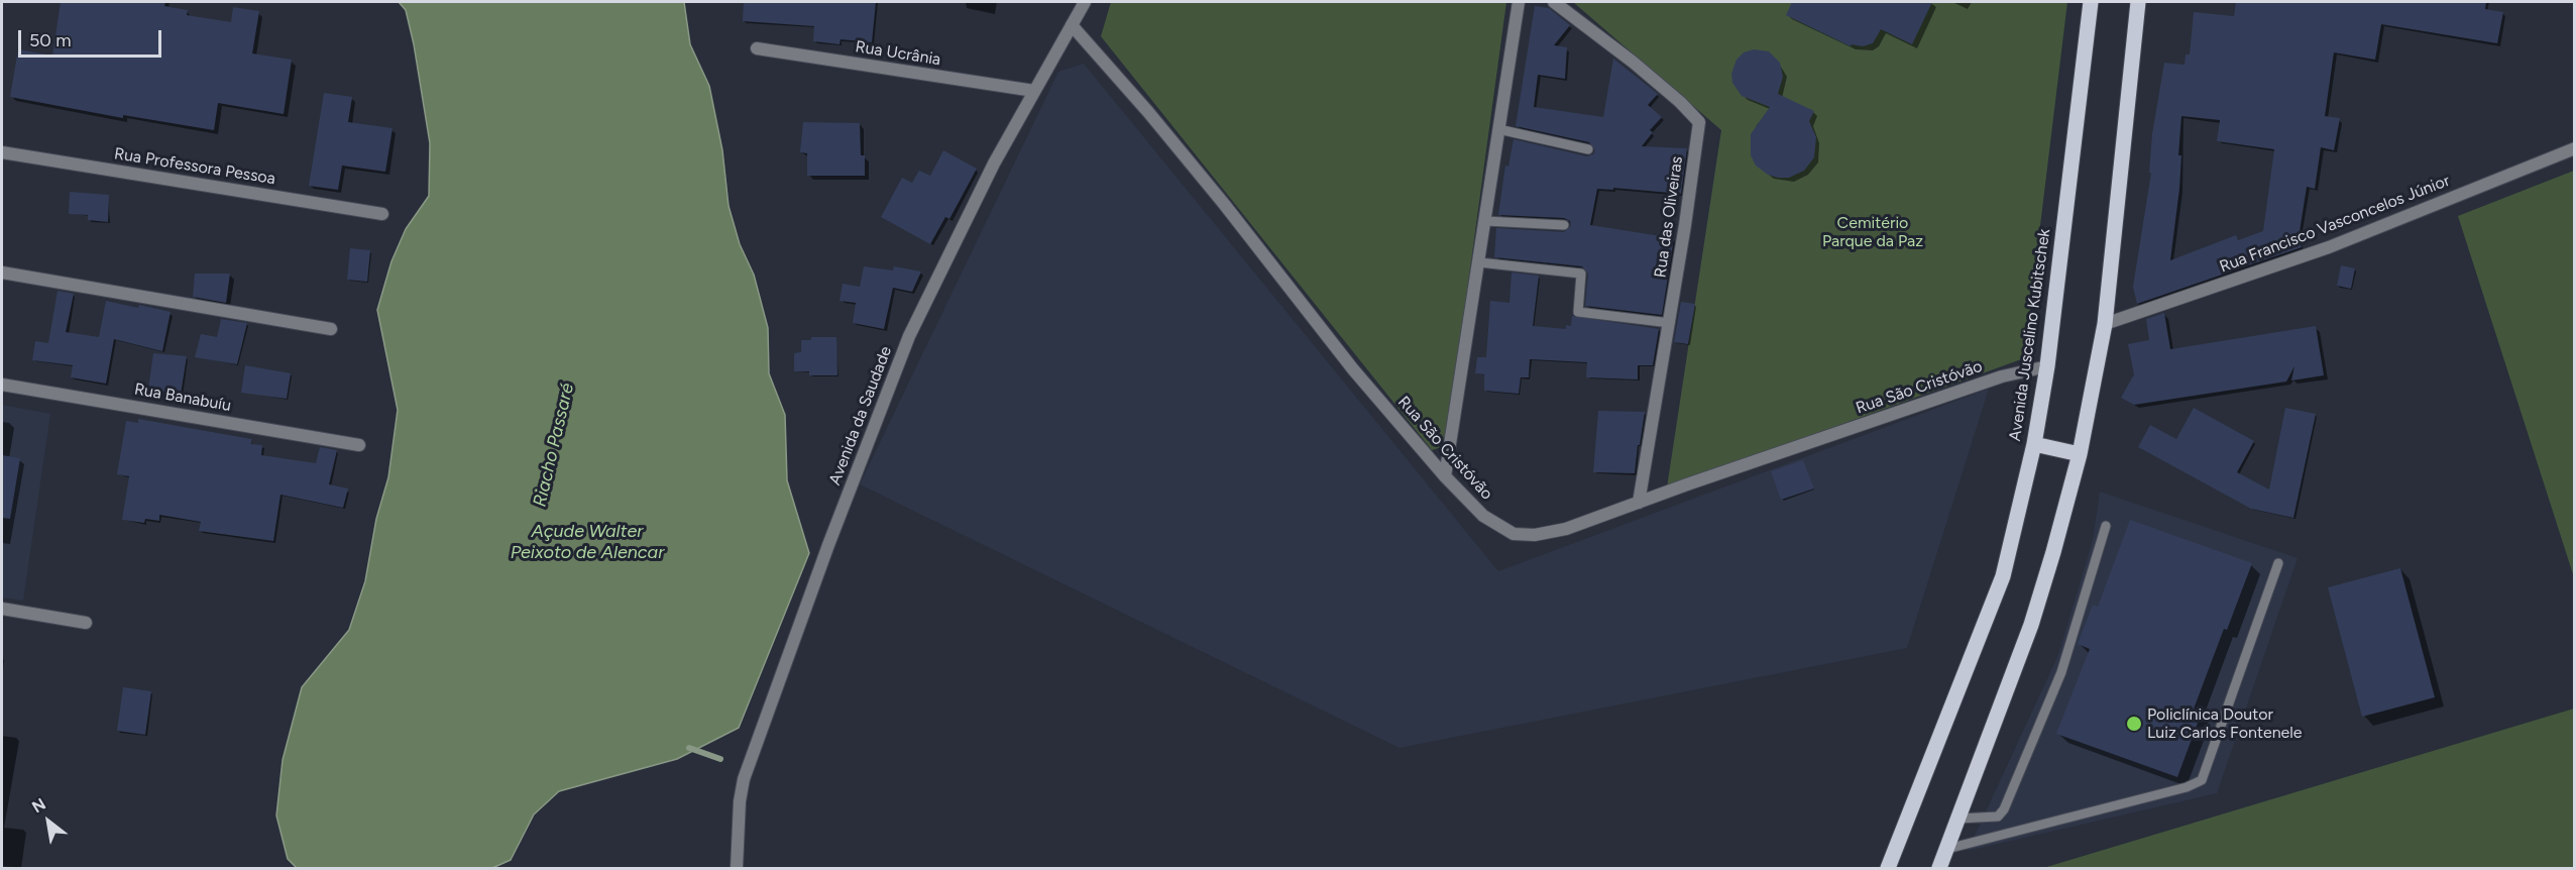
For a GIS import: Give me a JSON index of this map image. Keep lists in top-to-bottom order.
{
  "streets": {
    "main road": ["Avenida Juscelino Kubitschek"],
    "street": [
      "Rua Ucrânia",
      "Rua Professora Pessoa",
      "Rua das Oliveiras",
      "Rua Francisco Vasconcelos Júnior",
      "Rua São Cristóvão",
      "Rua Banabuíu",
      "Avenida da Saudade"
    ]
  },
  "crossings": [
    ["Rua Ucrânia", "Avenida da Saudade"],
    ["Rua das Oliveiras", "Rua São Cristóvão"],
    ["Avenida Juscelino Kubitschek", "Rua São Cristóvão"],
    ["Rua São Cristóvão", "Avenida da Saudade"]
  ],
  "water": ["Riacho Passaré", "Açude Walter Peixoto de Alencar"],
  "parks": ["Cemitério Parque da Paz"],
  "places": ["Policlínica Doutor Luiz Carlos Fontenele"],
  "scale_bar": "50 m",
  "north": "top left"
}
